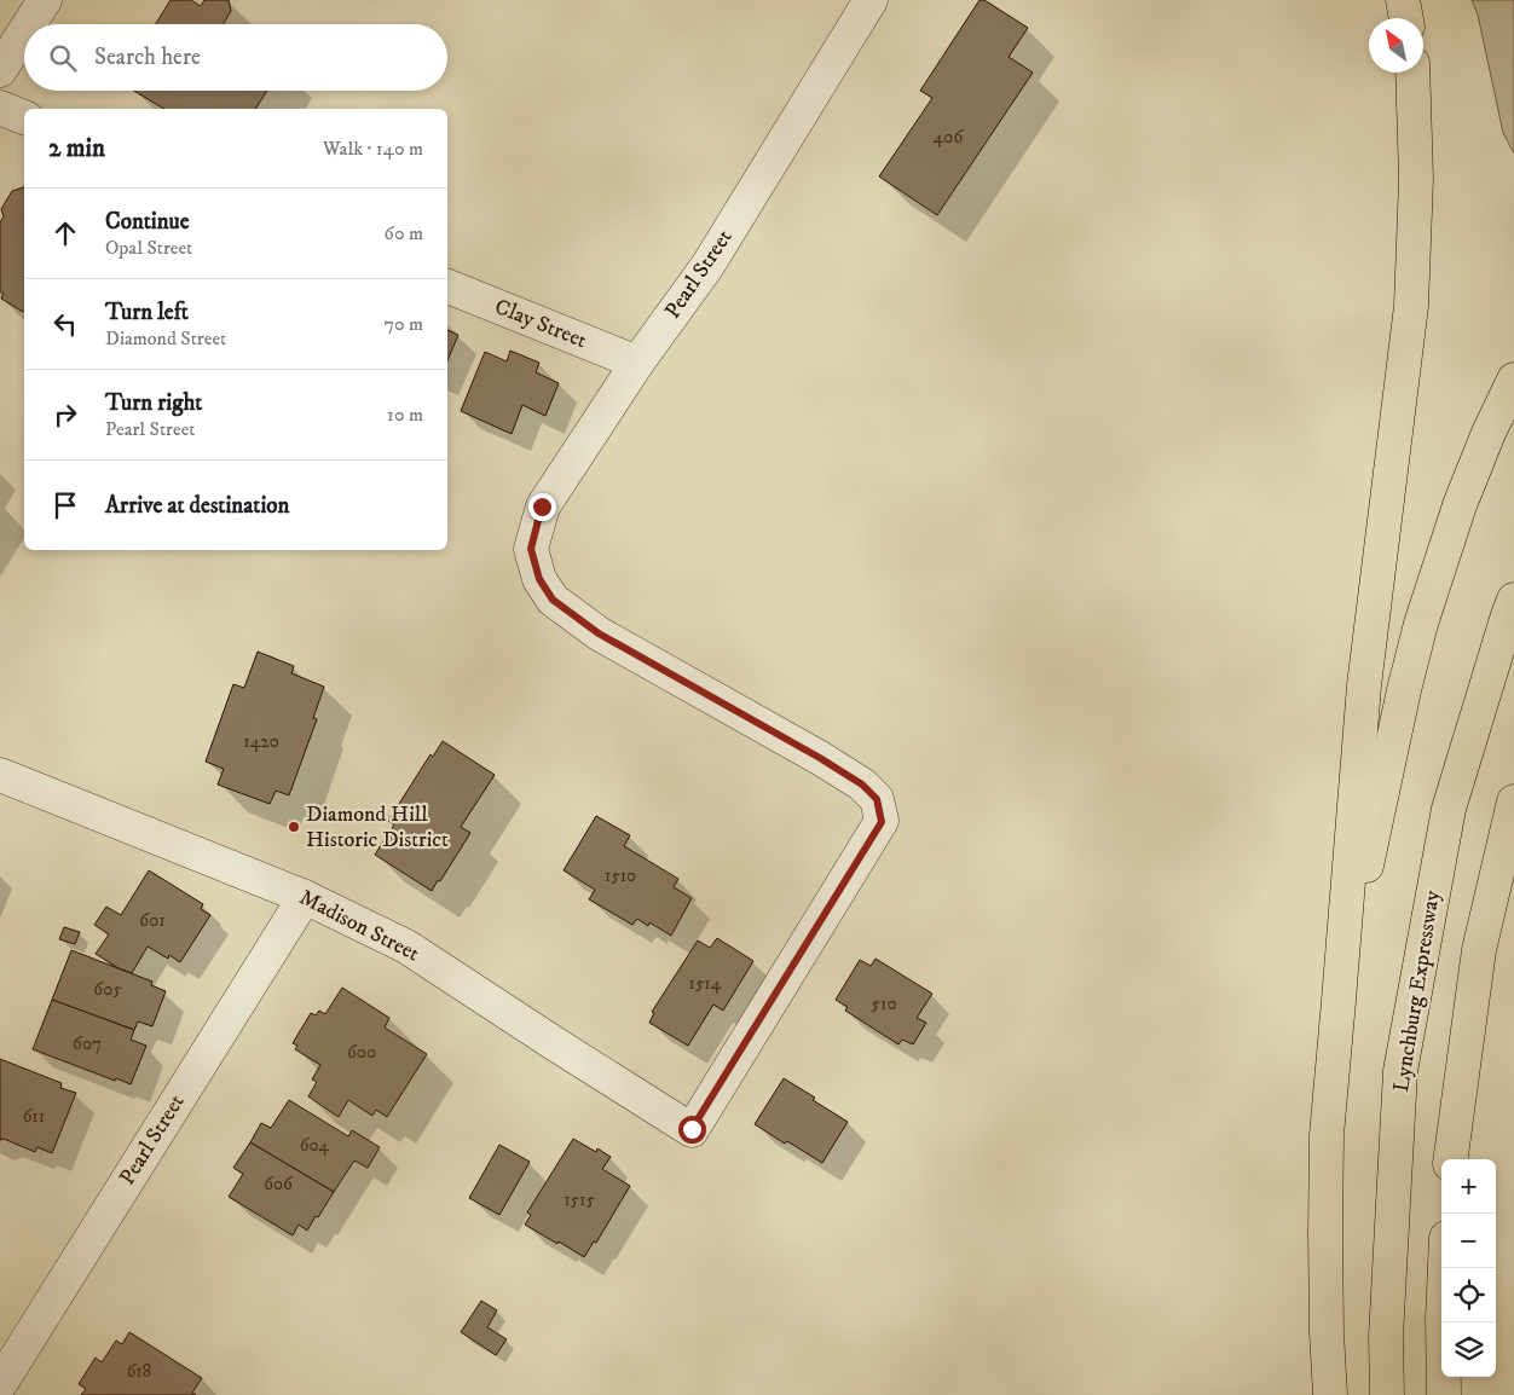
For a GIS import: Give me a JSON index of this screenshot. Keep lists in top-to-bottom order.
{
  "streets": {
    "highway": ["Lynchburg Expressway"],
    "street": ["Pearl Street", "Clay Street", "Madison Street"]
  },
  "crossings": [
    ["Pearl Street", "Clay Street"],
    ["Pearl Street", "Madison Street"]
  ],
  "places": ["Diamond Hill Historic District"],
  "house_numbers": [
    "406",
    "1420",
    "1510",
    "601",
    "1514",
    "605",
    "510",
    "607",
    "600",
    "611",
    "604",
    "606",
    "1515",
    "618"
  ],
  "north": "top left",
  "page": {
    "search": "Search here",
    "heading": ["2 min", "Walk · 140 m"],
    "list": [
      ["Continue", "Opal Street", "60 m"],
      ["Turn left", "Diamond Street", "70 m"],
      ["Turn right", "Pearl Street", "10 m"],
      "Arrive at destination"
    ],
    "map_buttons": ["+", "−"]
  }
}
